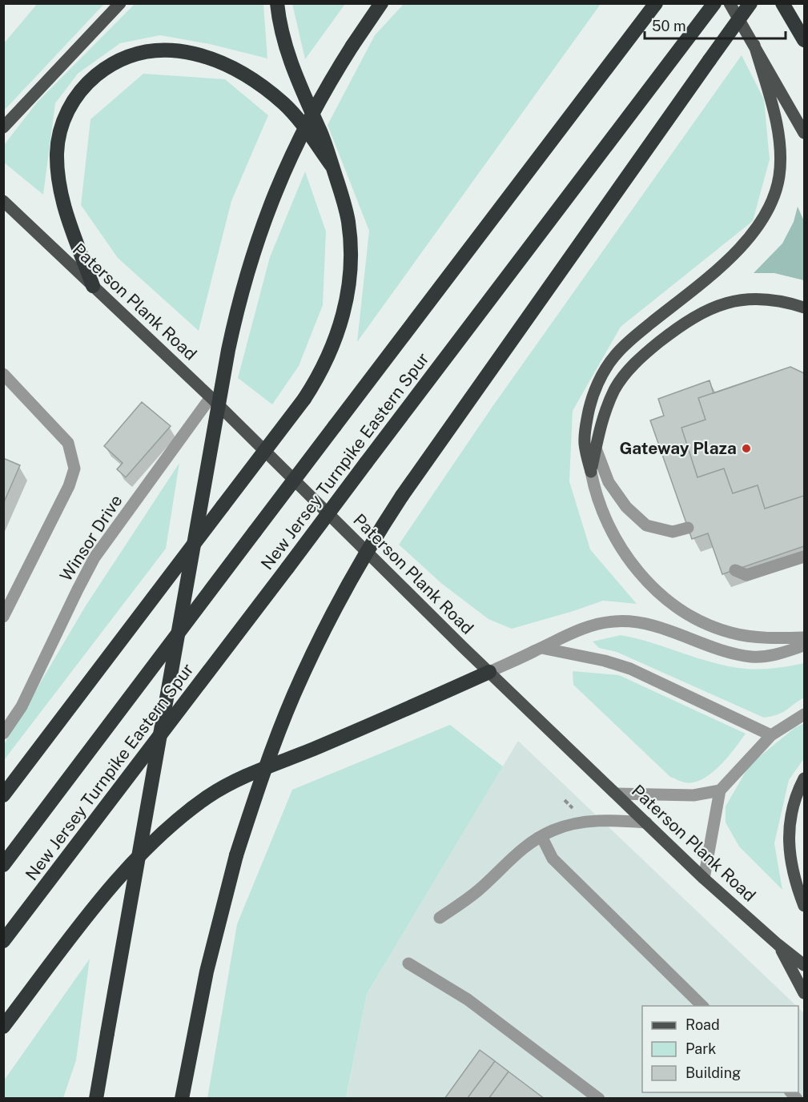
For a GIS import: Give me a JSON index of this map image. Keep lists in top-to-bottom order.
{
  "streets": {
    "highway": ["New Jersey Turnpike Eastern Spur"],
    "main road": ["Paterson Plank Road"],
    "street": ["Winsor Drive"]
  },
  "crossings": [
    ["Paterson Plank Road", "Winsor Drive"]
  ],
  "places": ["Gateway Plaza"],
  "legend": ["Road", "Park", "Building"],
  "scale_bar": "50 m"
}
